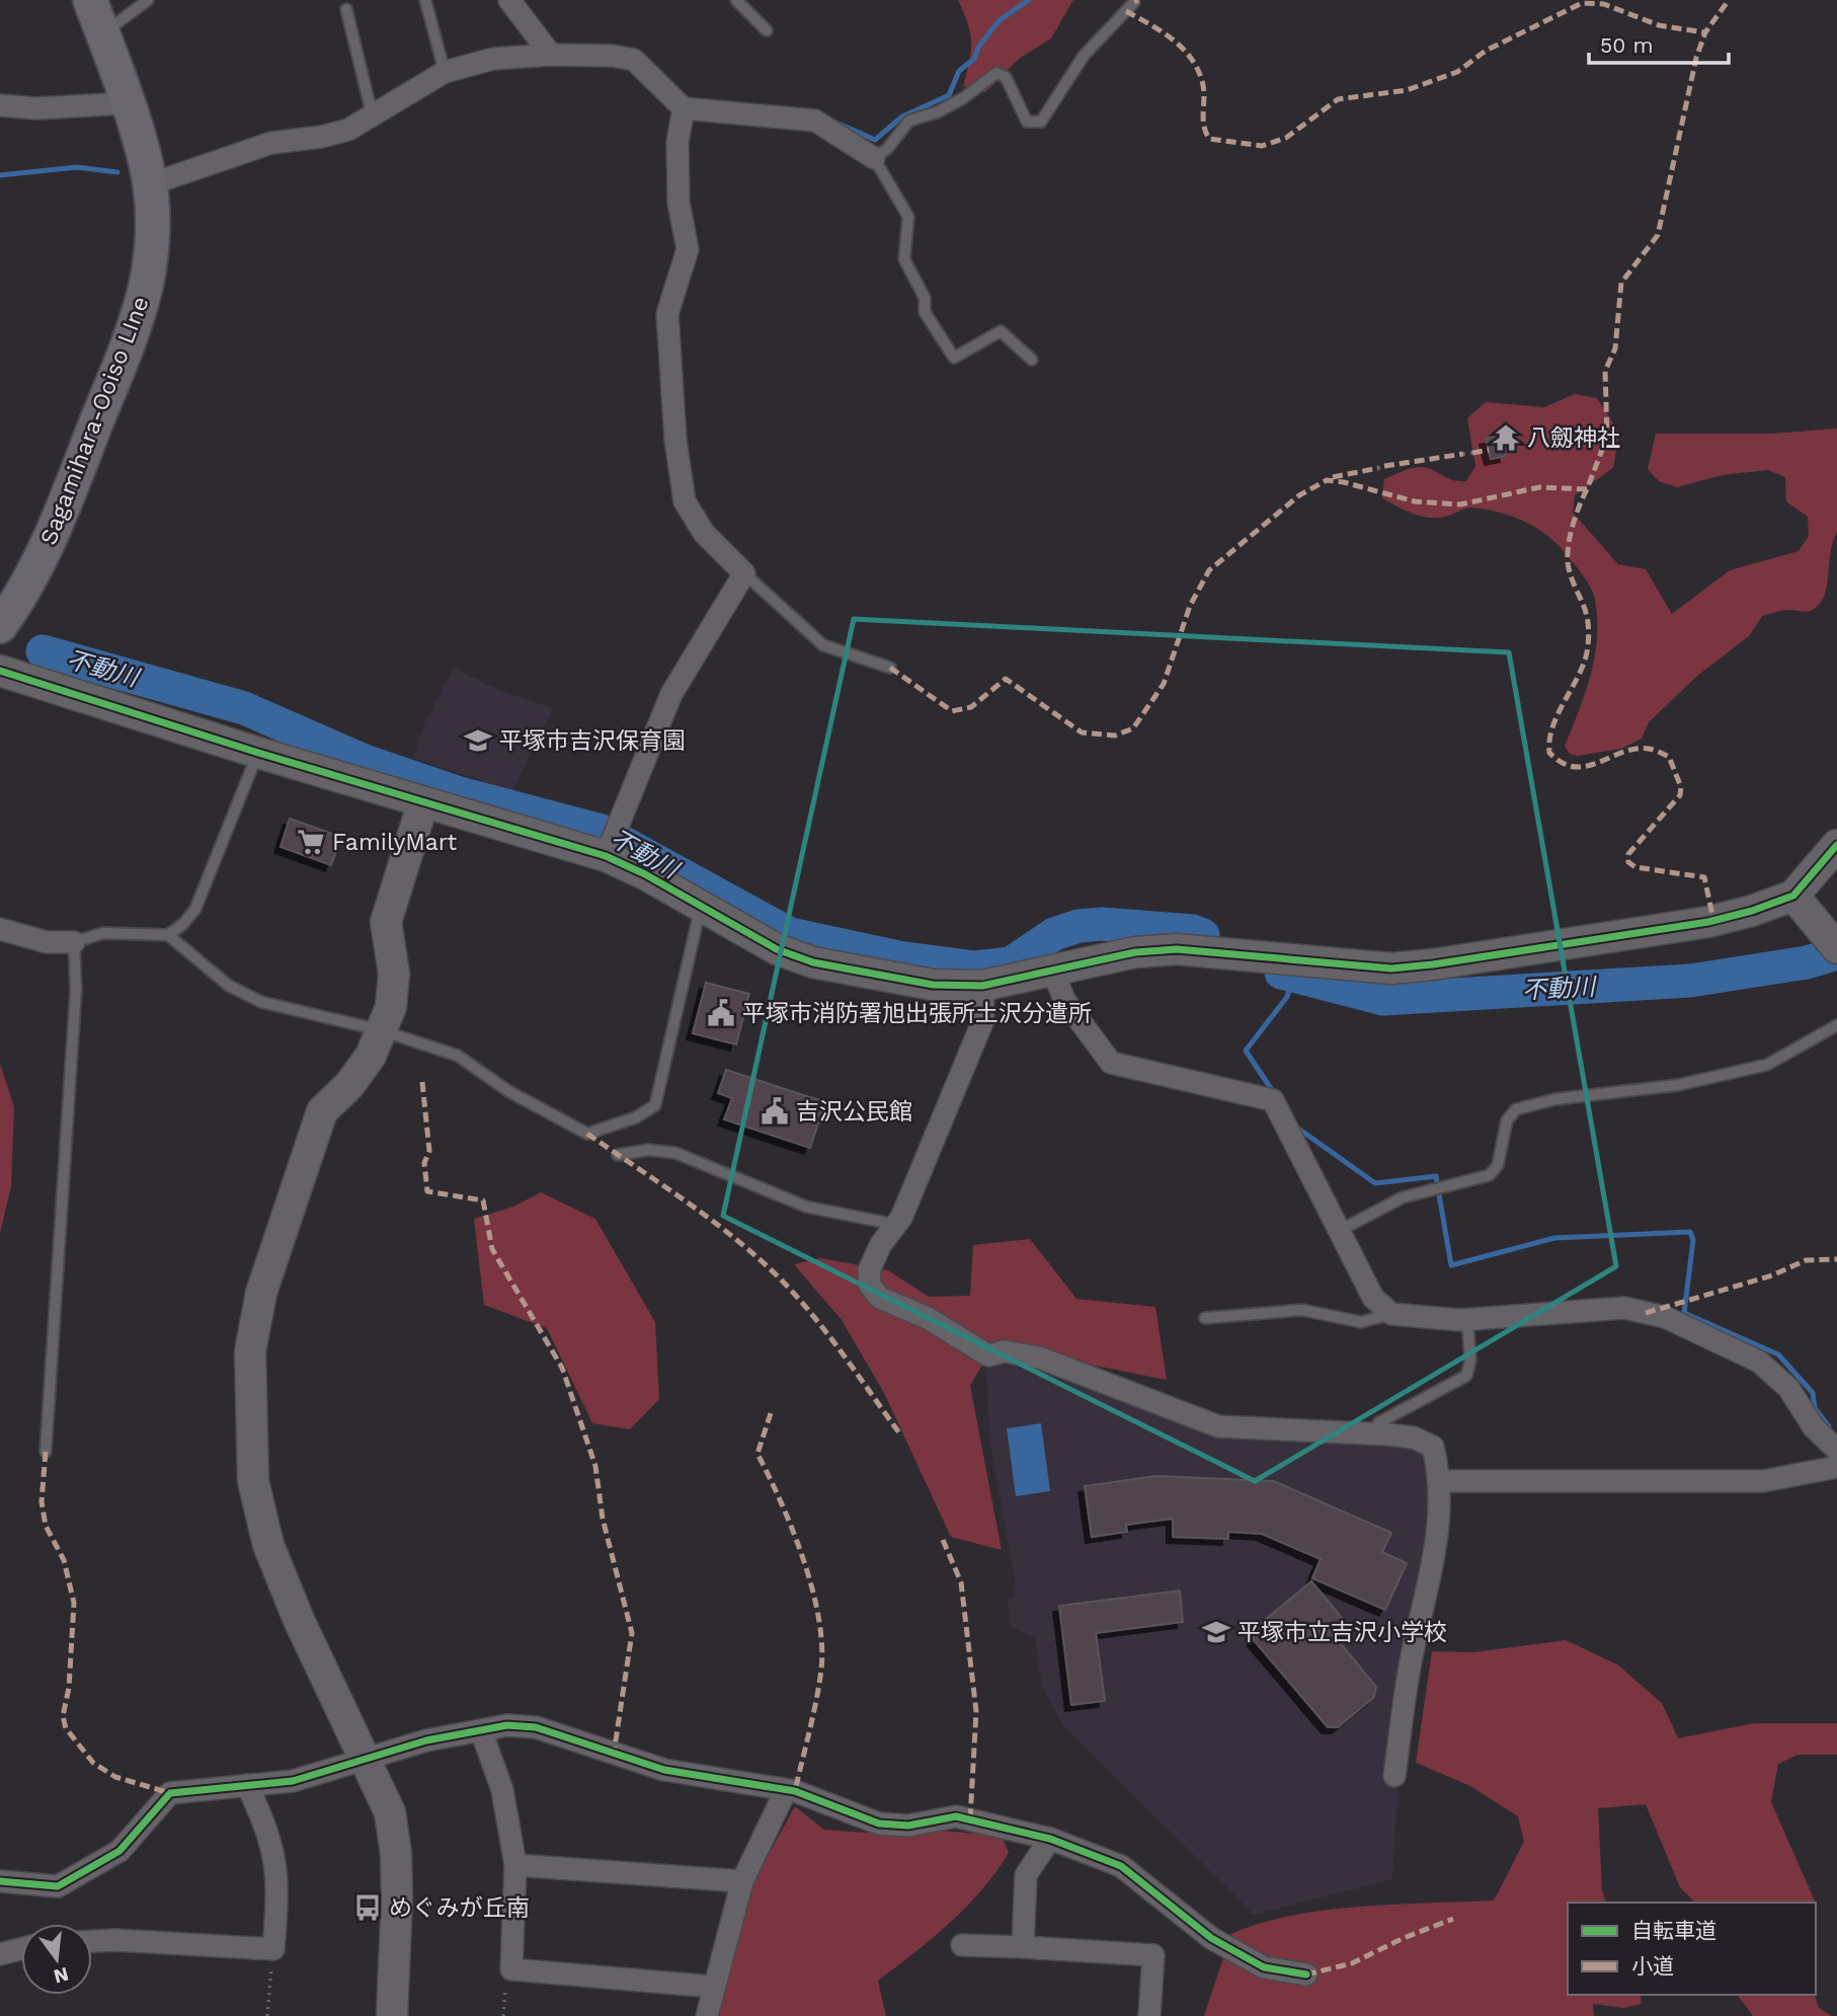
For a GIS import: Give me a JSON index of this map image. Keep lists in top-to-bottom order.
{
  "streets": {
    "main road": ["Sagamihara-Ooiso LIne"]
  },
  "water": ["不動川"],
  "places": {
    "temple": ["八劔神社"],
    "school or university": ["平塚市吉沢保育園", "平塚市立吉沢小学校"],
    "supermarket": ["FamilyMart"],
    "public building": ["平塚市消防署旭出張所土沢分遣所", "吉沢公民館"],
    "bus stop": ["めぐみが丘南"]
  },
  "legend": ["自転車道", "小道"],
  "scale_bar": "50 m",
  "north": "bottom"
}
